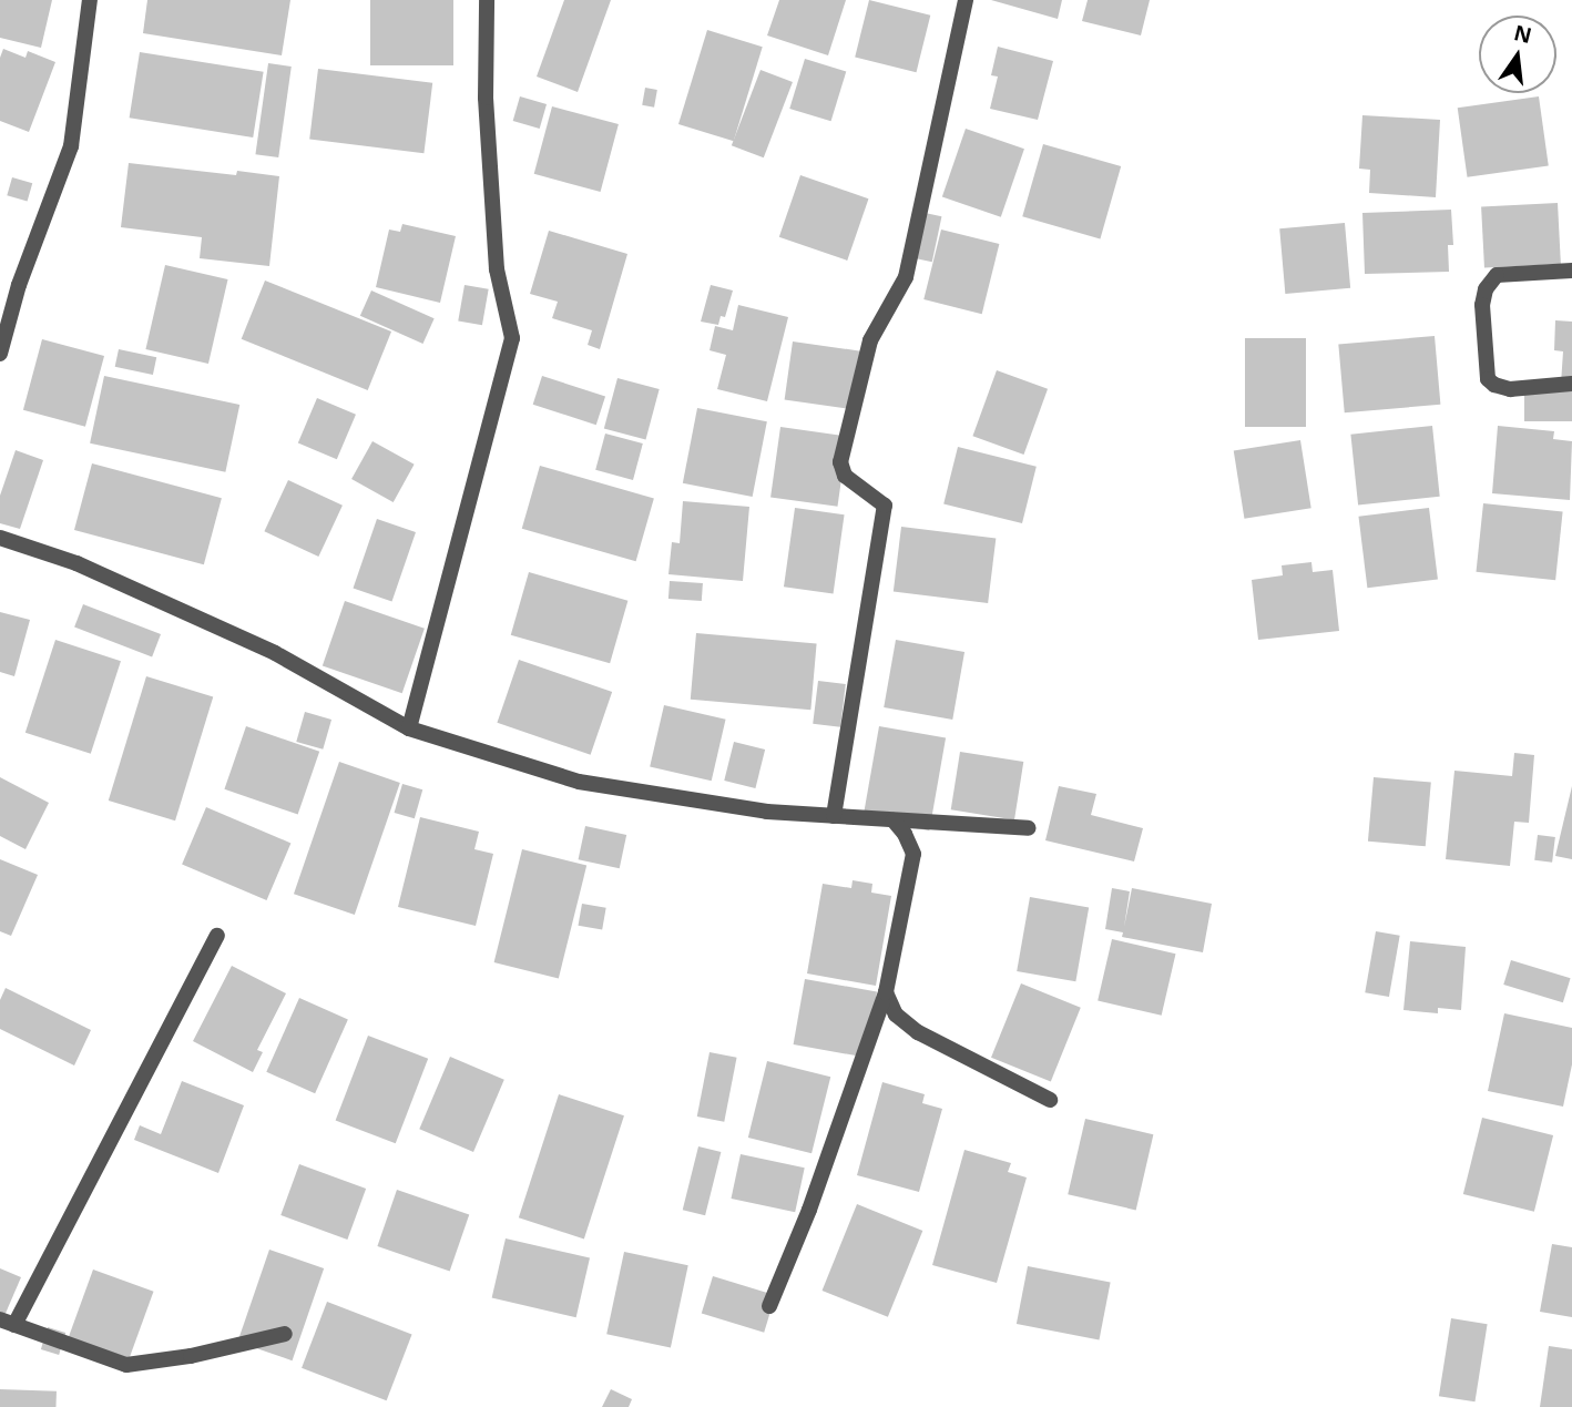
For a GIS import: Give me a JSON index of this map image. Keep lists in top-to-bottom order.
{
  "north": "top"
}
